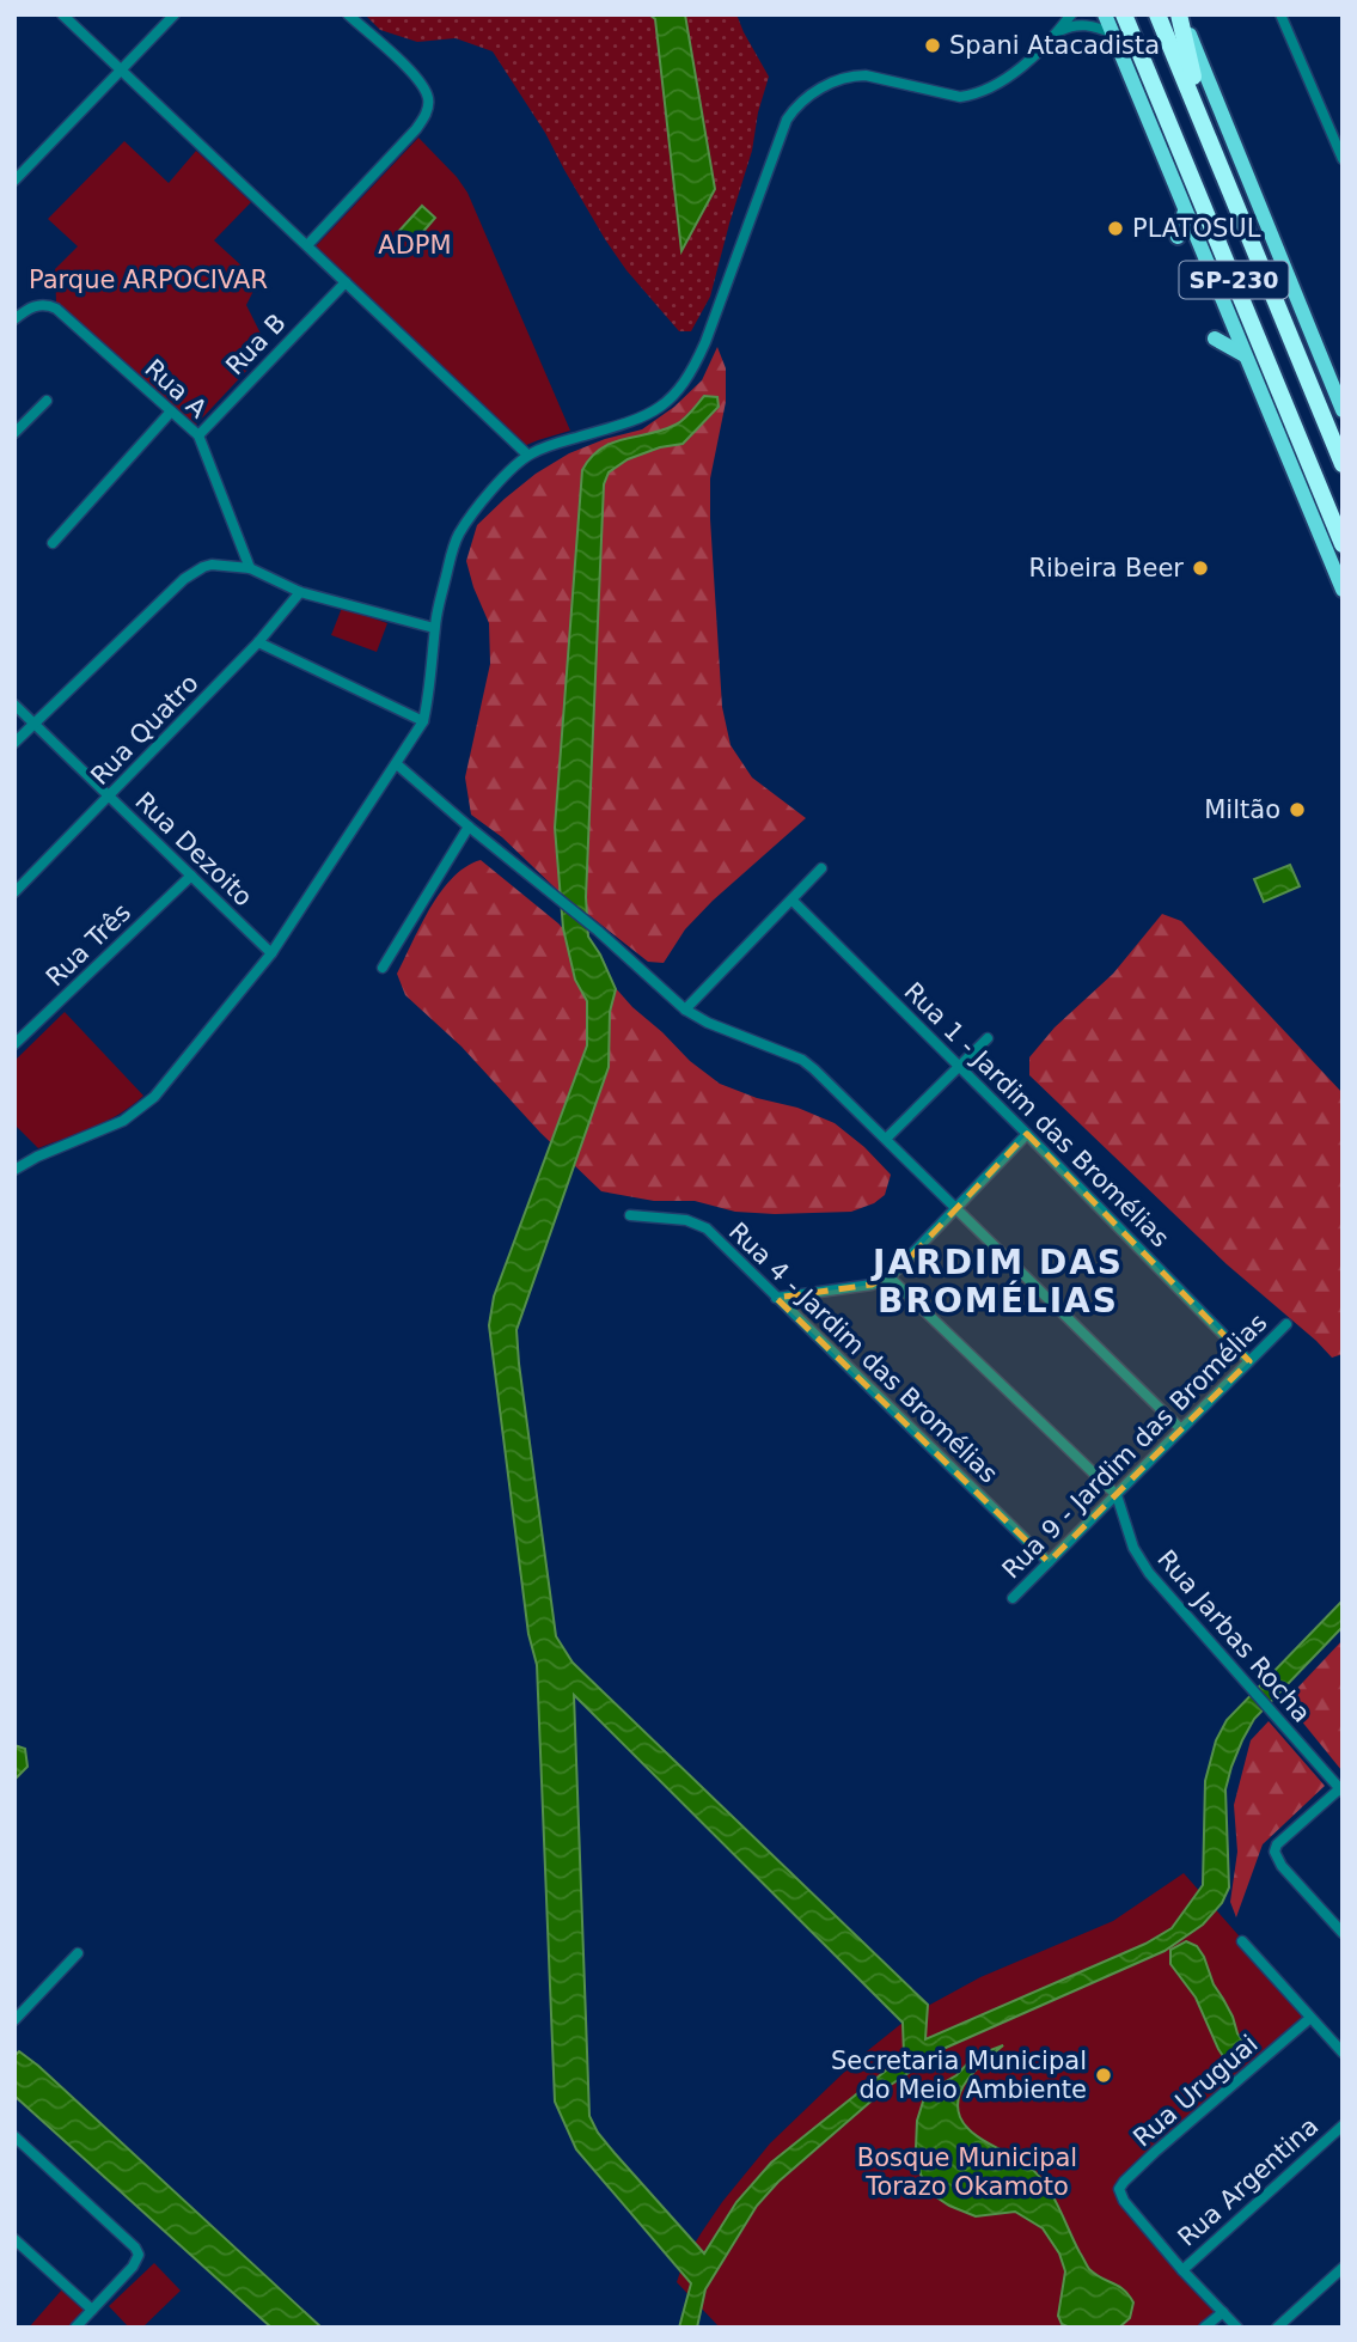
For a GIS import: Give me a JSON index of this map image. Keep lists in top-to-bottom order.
{
  "streets": {
    "highway": ["SP-230"],
    "street": [
      "Rua B",
      "Rua A",
      "Rua Quatro",
      "Rua Dezoito",
      "Rua Três",
      "Rua 1 - Jardim das Bromélias",
      "Rua 4 - Jardim das Bromélias",
      "Rua 9 - Jardim das Bromélias",
      "Rua Jarbas Rocha",
      "Rua Uruguai",
      "Rua Argentina"
    ]
  },
  "crossings": [
    ["Rua B", "Rua A"],
    ["Rua Quatro", "Rua Dezoito"],
    ["Rua Dezoito", "Rua Três"],
    ["Rua 1 - Jardim das Bromélias", "Rua 9 - Jardim das Bromélias"],
    ["Rua 4 - Jardim das Bromélias", "Rua 9 - Jardim das Bromélias"],
    ["Rua 9 - Jardim das Bromélias", "Rua Jarbas Rocha"],
    ["Rua Uruguai", "Rua Argentina"]
  ],
  "districts": ["JARDIM DAS BROMÉLIAS"],
  "parks": ["ADPM", "Parque ARPOCIVAR", "Bosque Municipal Torazo Okamoto"],
  "places": [
    "Spani Atacadista",
    "PLATOSUL",
    "Ribeira Beer",
    "Miltão",
    "Secretaria Municipal do Meio Ambiente"
  ]
}
